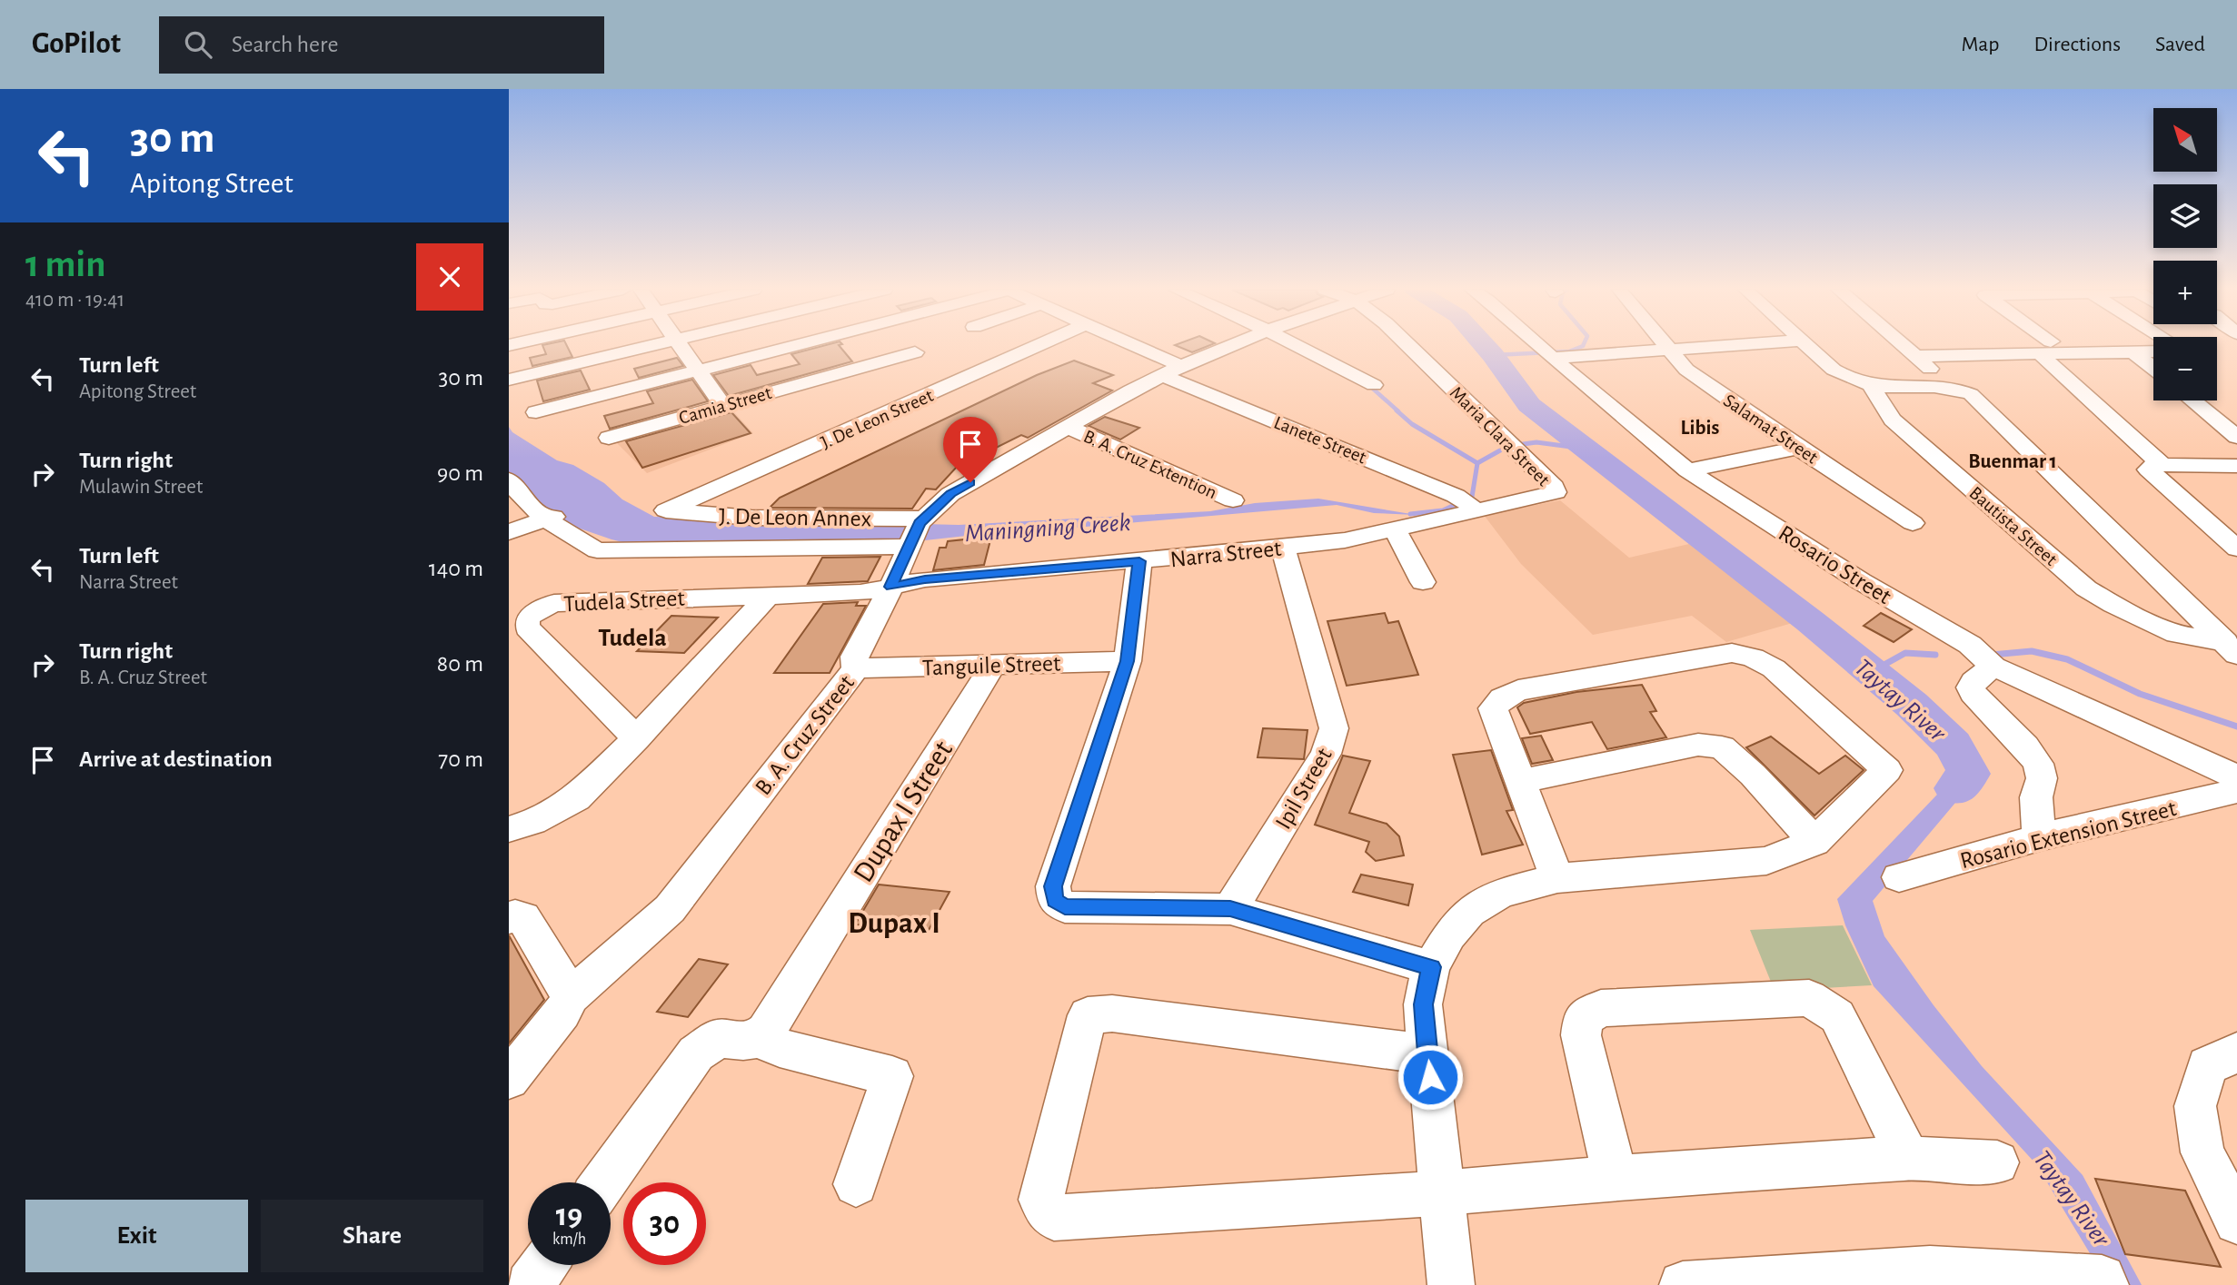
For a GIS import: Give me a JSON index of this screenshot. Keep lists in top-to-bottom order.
{
  "streets": {
    "street": [
      "Camia Street",
      "J. De Leon Street",
      "Salamat Street",
      "Maria Clara Street",
      "Lanete Street",
      "B. A. Cruz Extention",
      "J. De Leon Annex",
      "Bautista Street",
      "Narra Street",
      "Rosario Street",
      "Tudela Street",
      "Tanguile Street",
      "B. A. Cruz Street",
      "Ipil Street",
      "Dupax I Street",
      "Rosario Extension Street"
    ]
  },
  "crossings": [
    ["J. De Leon Street", "J. De Leon Annex"],
    ["Maria Clara Street", "Narra Street"],
    ["Lanete Street", "Narra Street"],
    ["Lanete Street", "B. A. Cruz Street"],
    ["B. A. Cruz Extention", "B. A. Cruz Street"],
    ["J. De Leon Annex", "B. A. Cruz Street"],
    ["Narra Street", "Tudela Street"],
    ["Narra Street", "B. A. Cruz Street"],
    ["Narra Street", "Ipil Street"],
    ["Tudela Street", "B. A. Cruz Street"],
    ["Tanguile Street", "B. A. Cruz Street"],
    ["Tanguile Street", "Dupax I Street"]
  ],
  "districts": [
    "Libis",
    "Buenmar 1",
    "Tudela",
    "Dupax I"
  ],
  "water": ["Maningning Creek", "Taytay River"],
  "north": "top left",
  "page": {
    "header": "GoPilot",
    "search": "Search here",
    "nav": ["Map", "Directions", "Saved"],
    "turn": ["30 m", "Apitong Street"],
    "map_buttons": ["+", "−"],
    "heading": ["1 min", "410 m · 19:41"],
    "list": [
      {
        "name": "Turn left",
        "note": "Apitong Street",
        "value": "30 m"
      },
      {
        "name": "Turn right",
        "note": "Mulawin Street",
        "value": "90 m"
      },
      {
        "name": "Turn left",
        "note": "Narra Street",
        "value": "140 m"
      },
      {
        "name": "Turn right",
        "note": "B. A. Cruz Street",
        "value": "80 m"
      },
      {
        "name": "Arrive at destination",
        "value": "70 m"
      }
    ],
    "speed": "19 km/h",
    "limit": "30",
    "buttons": ["Exit", "Share"]
  }
}
